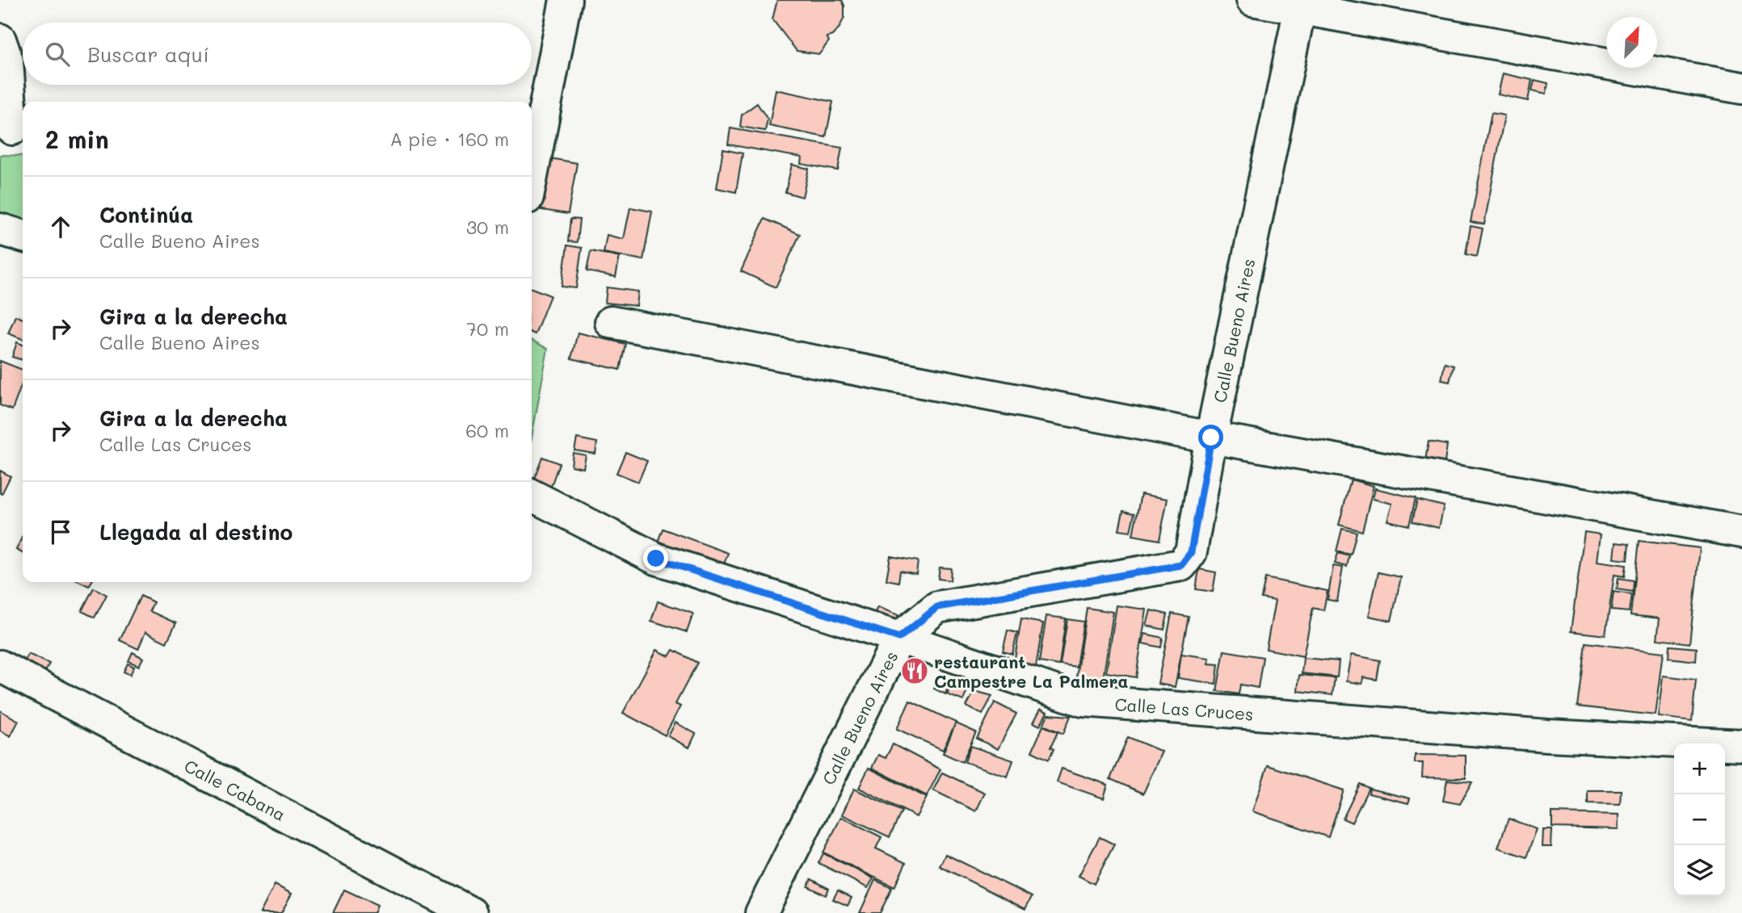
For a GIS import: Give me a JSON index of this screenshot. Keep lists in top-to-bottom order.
{
  "streets": {
    "street": ["Calle Bueno Aires", "Calle Las Cruces", "Calle Cabana"]
  },
  "crossings": [
    ["Calle Bueno Aires", "Calle Las Cruces"]
  ],
  "places": {
    "restaurant": ["restaurant Campestre La Palmera"]
  },
  "north": "top right",
  "page": {
    "search": "Buscar aquí",
    "heading": ["2 min", "A pie · 160 m"],
    "list": [
      ["Continúa", "Calle Bueno Aires", "30 m"],
      ["Gira a la derecha", "Calle Bueno Aires", "70 m"],
      ["Gira a la derecha", "Calle Las Cruces", "60 m"],
      "Llegada al destino"
    ],
    "map_buttons": ["+", "−"]
  }
}
